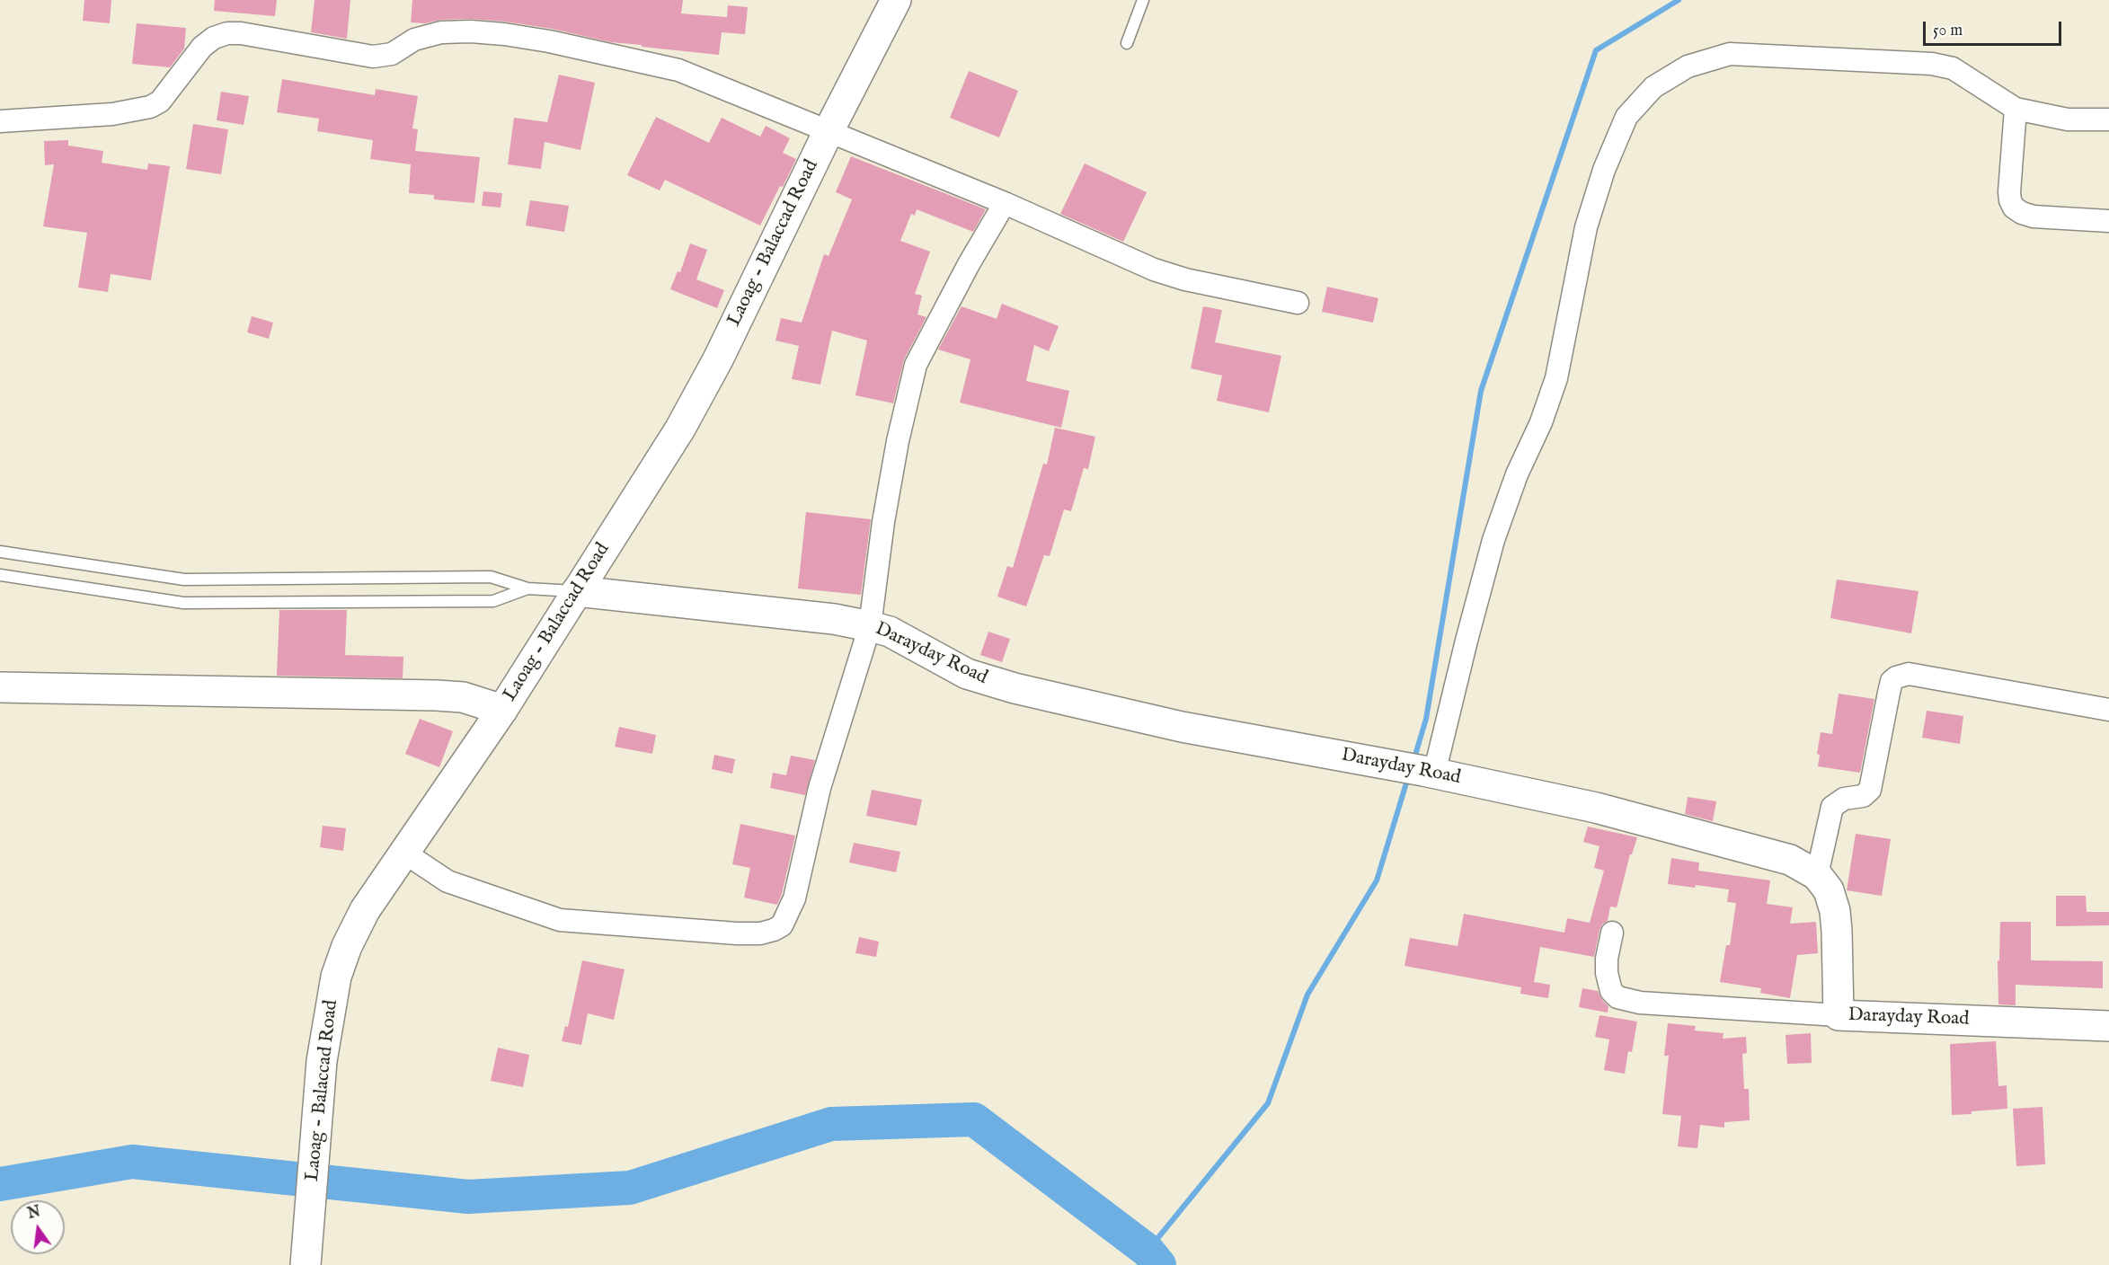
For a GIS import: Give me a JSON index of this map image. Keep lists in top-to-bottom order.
{
  "streets": {
    "street": ["Laoag - Balaccad Road", "Darayday Road"]
  },
  "crossings": [
    ["Laoag - Balaccad Road", "Darayday Road"]
  ],
  "scale_bar": "50 m",
  "north": "top"
}
